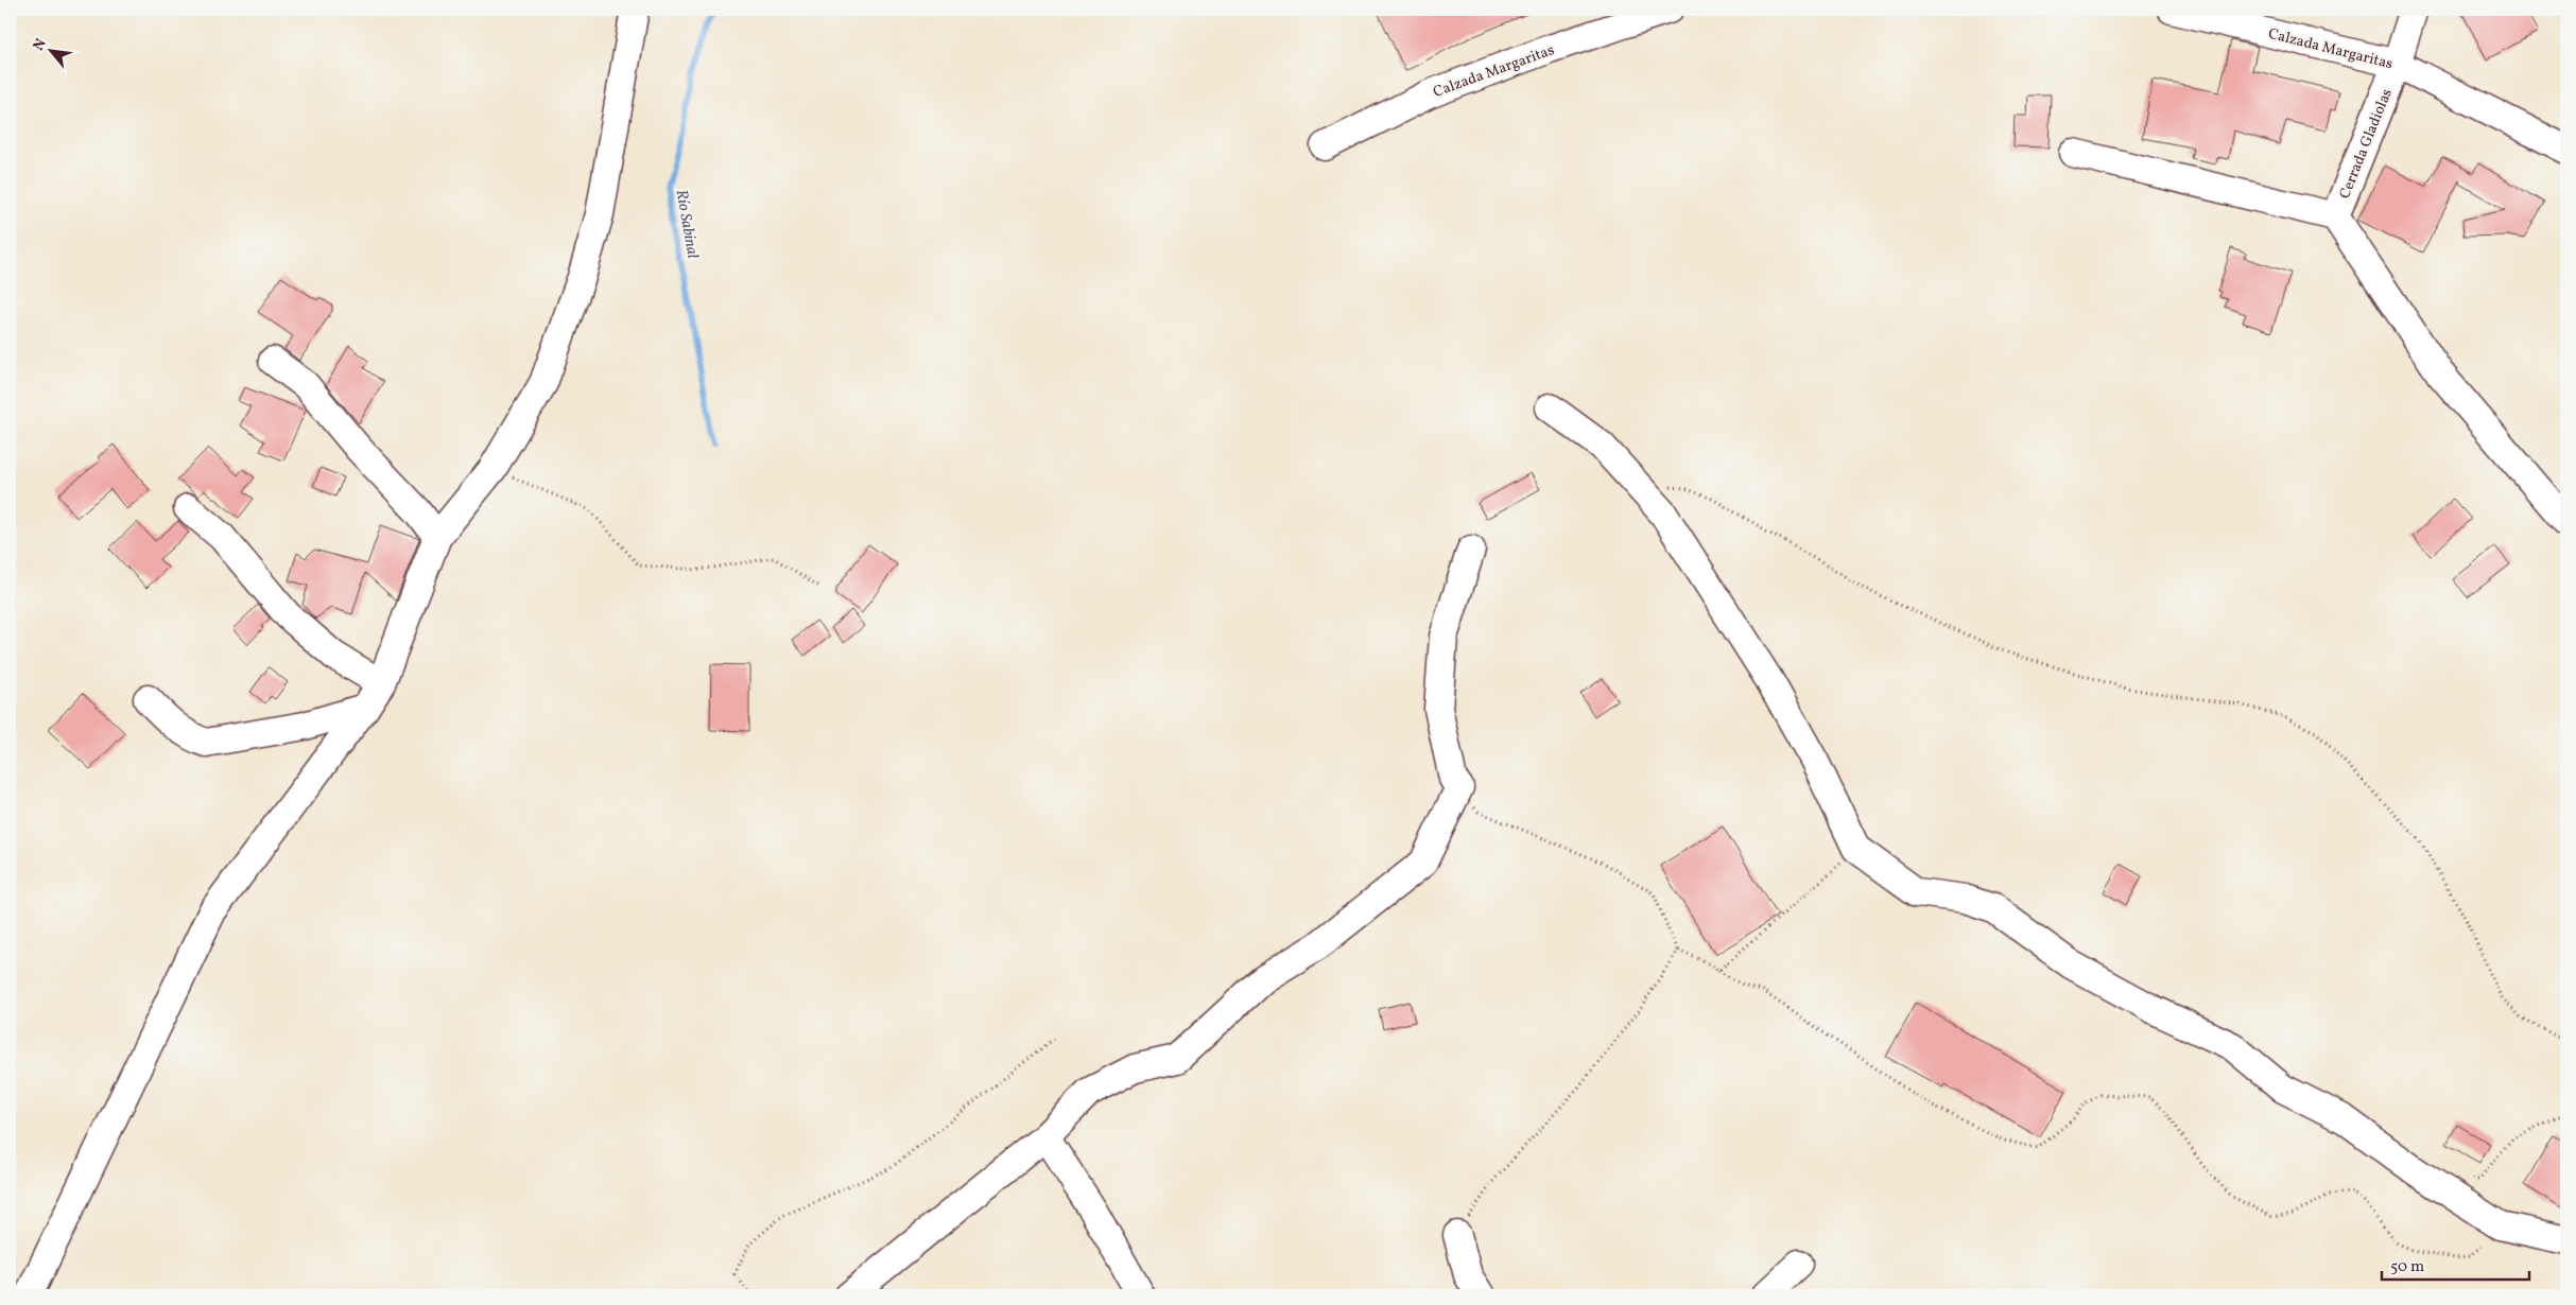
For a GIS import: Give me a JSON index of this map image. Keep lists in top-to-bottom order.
{
  "streets": {
    "street": ["Calzada Margaritas", "Cerrada Gladiolas"]
  },
  "crossings": [
    ["Calzada Margaritas", "Cerrada Gladiolas"]
  ],
  "water": ["Río Sabinal"],
  "scale_bar": "50 m",
  "north": "top left"
}
